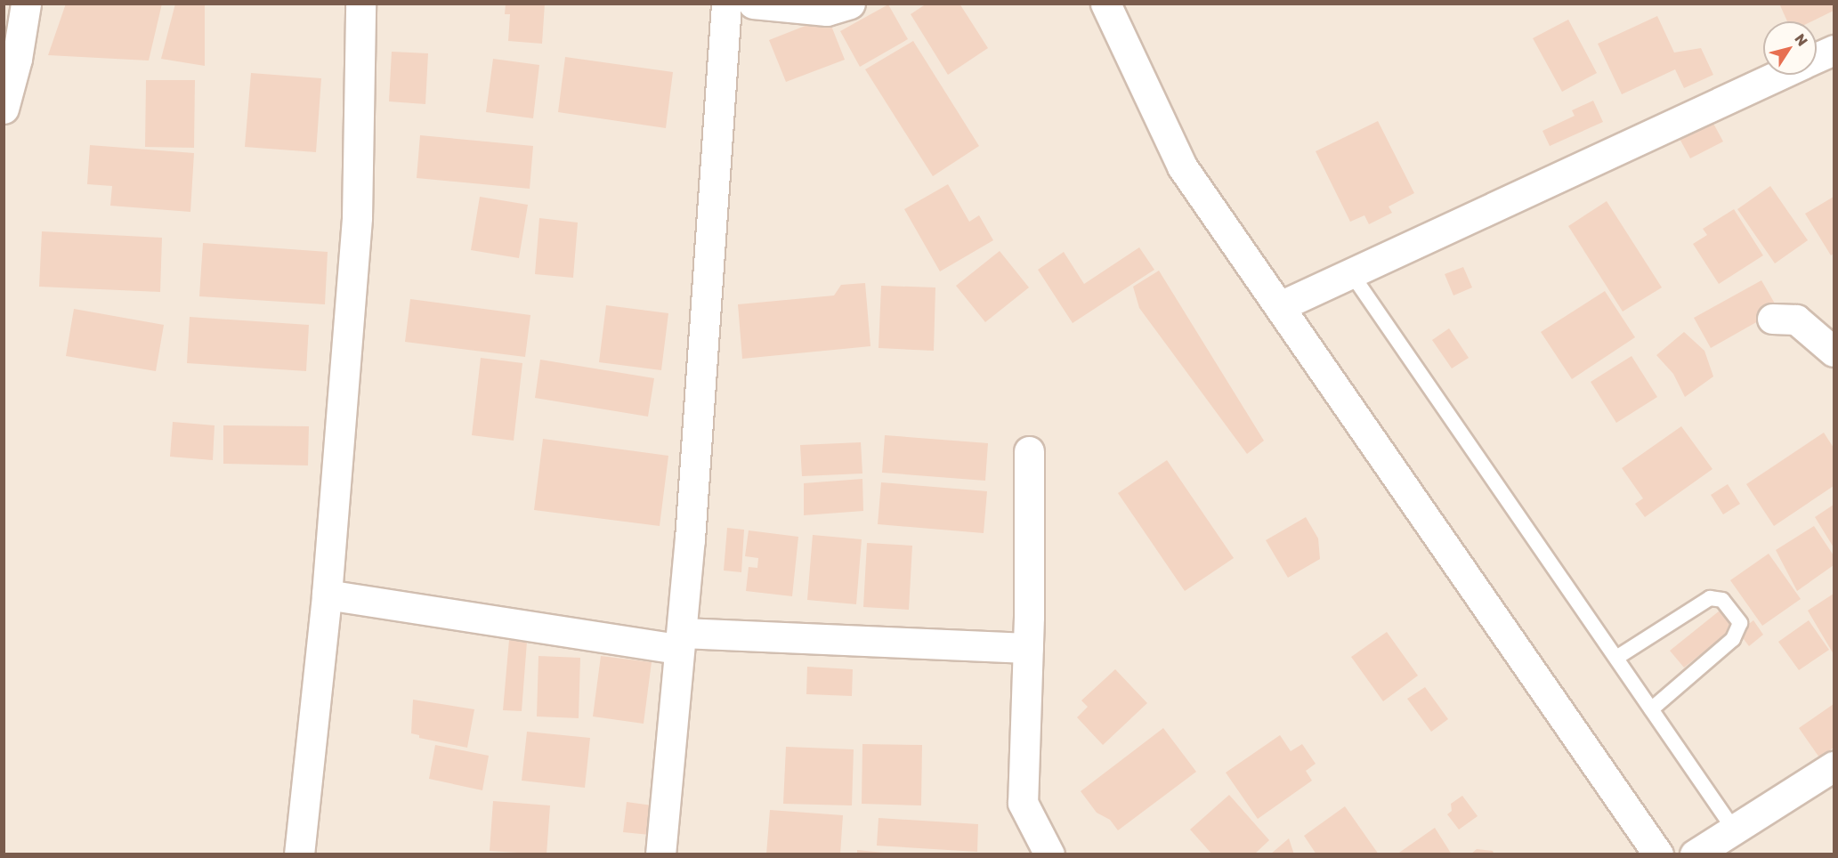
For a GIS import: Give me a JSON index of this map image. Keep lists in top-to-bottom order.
{
  "north": "top right"
}
